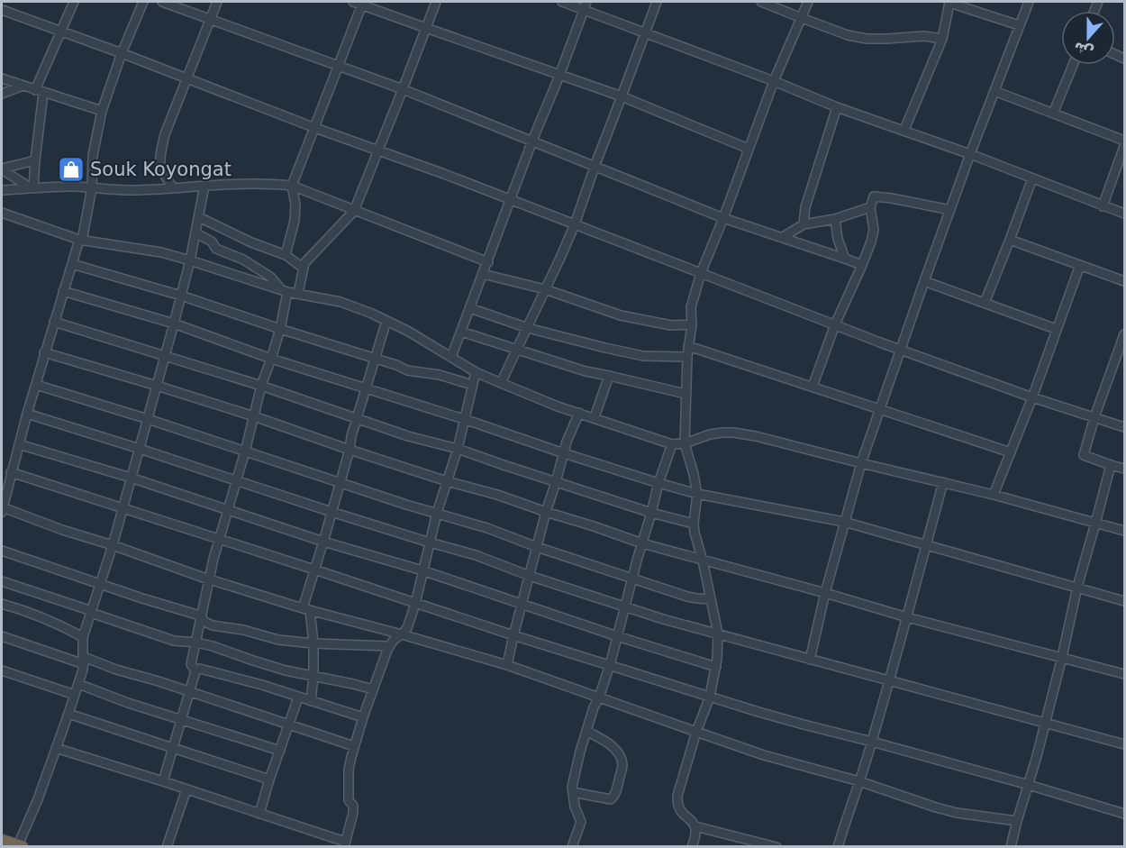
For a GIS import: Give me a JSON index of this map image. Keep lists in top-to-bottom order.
{
  "places": {
    "shop": ["Souk Koyongat"]
  },
  "north": "bottom"
}
